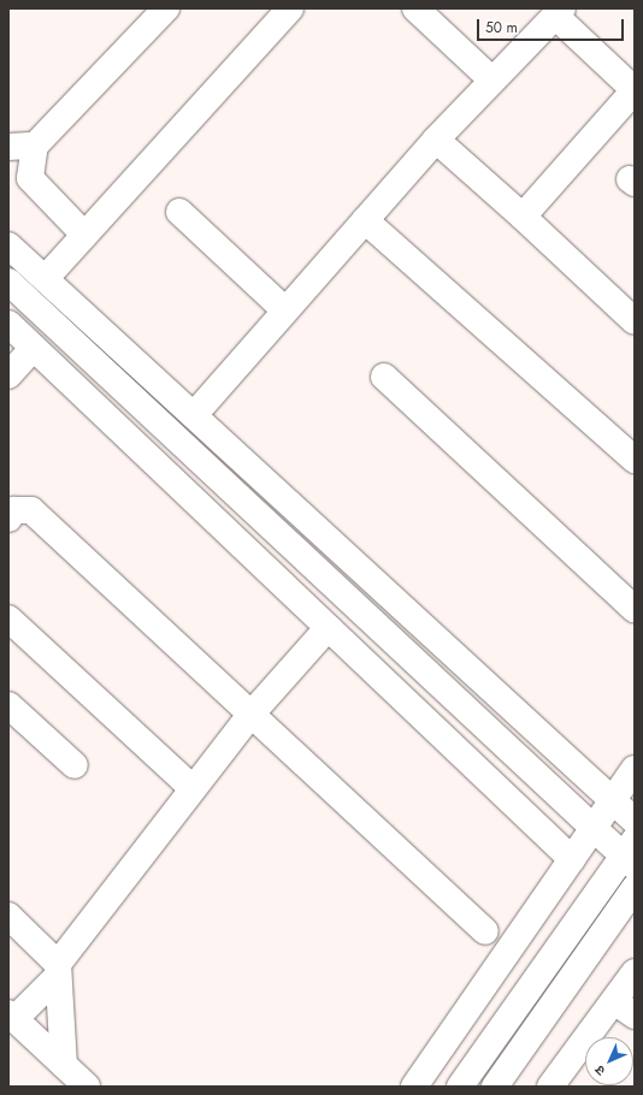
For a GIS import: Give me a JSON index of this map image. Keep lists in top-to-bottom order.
{
  "scale_bar": "50 m",
  "north": "bottom left"
}
